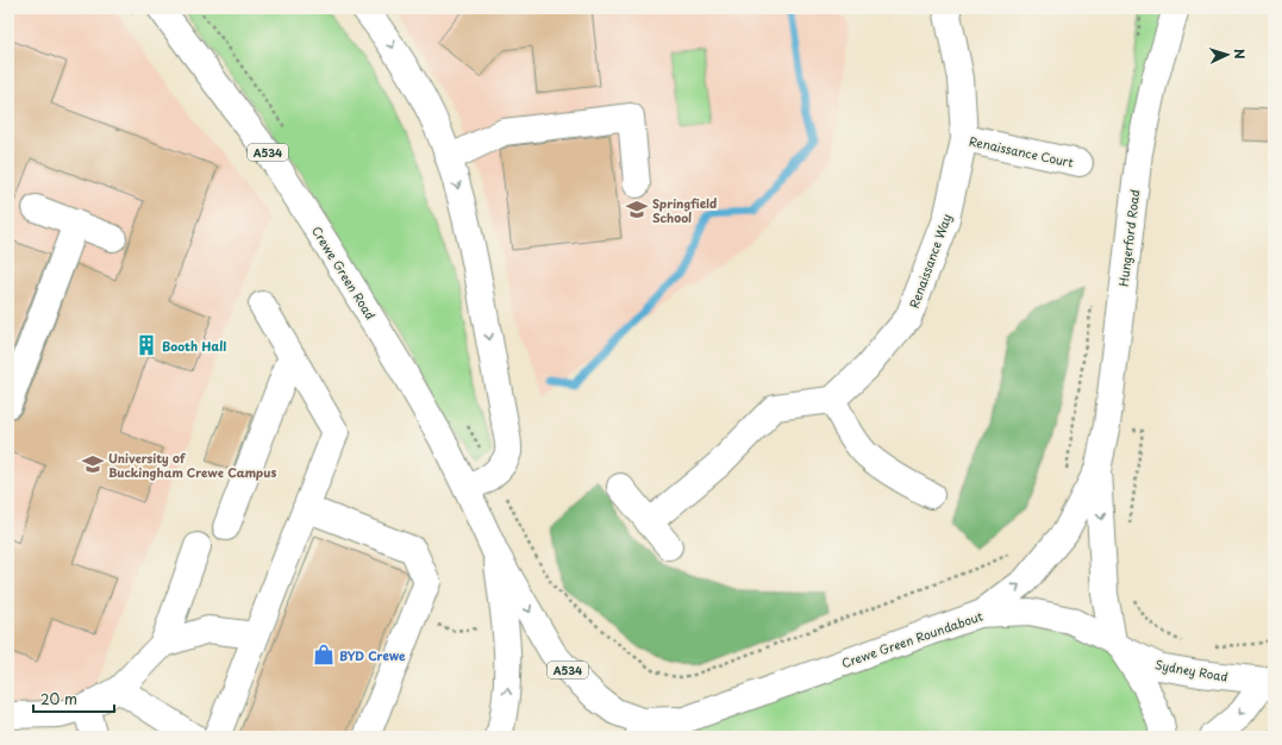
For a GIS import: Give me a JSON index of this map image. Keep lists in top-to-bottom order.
{
  "streets": {
    "main road": [
      "Renaissance Court",
      "A534",
      "Hungerford Road",
      "Renaissance Way",
      "Crewe Green Road",
      "Crewe Green Roundabout",
      "Sydney Road"
    ]
  },
  "crossings": [
    ["Renaissance Court", "Renaissance Way"],
    ["Hungerford Road", "Crewe Green Roundabout"],
    ["Hungerford Road", "Sydney Road"],
    ["Crewe Green Road", "Crewe Green Roundabout"],
    ["Crewe Green Roundabout", "Sydney Road"]
  ],
  "places": {
    "school or university": ["Springfield School", "University of Buckingham Crewe Campus"],
    "building": ["Booth Hall"],
    "shop": ["BYD Crewe"]
  },
  "scale_bar": "20 m",
  "north": "right"
}
